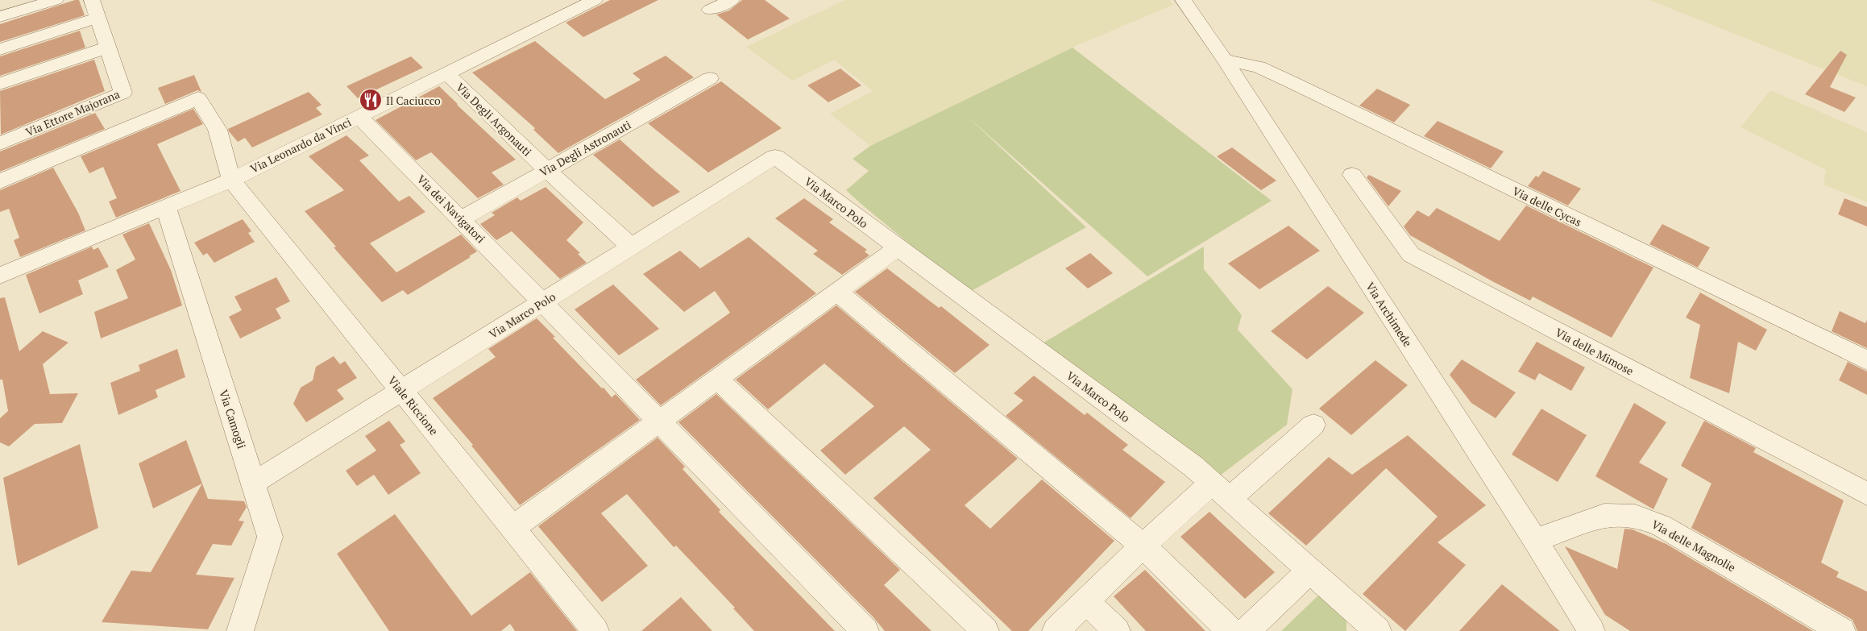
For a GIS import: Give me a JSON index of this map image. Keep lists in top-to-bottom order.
{
  "streets": {
    "street": [
      "Via Ettore Majorana",
      "Via Degli Argonauti",
      "Via Leonardo da Vinci",
      "Via Degli Astronauti",
      "Via Marco Polo",
      "Via delle Cycas",
      "Via dei Navigatori",
      "Via Archimede",
      "Via delle Mimose",
      "Viale Riccione",
      "Via Camogli",
      "Via delle Magnolie"
    ]
  },
  "crossings": [
    ["Via Degli Argonauti", "Via Leonardo da Vinci"],
    ["Via Degli Argonauti", "Via Degli Astronauti"],
    ["Via Degli Argonauti", "Via Marco Polo"],
    ["Via Leonardo da Vinci", "Via dei Navigatori"],
    ["Via Leonardo da Vinci", "Viale Riccione"],
    ["Via Leonardo da Vinci", "Via Camogli"],
    ["Via Degli Astronauti", "Via dei Navigatori"],
    ["Via Marco Polo", "Via dei Navigatori"],
    ["Via Marco Polo", "Viale Riccione"],
    ["Via Marco Polo", "Via Camogli"],
    ["Via delle Cycas", "Via Archimede"],
    ["Via Archimede", "Via delle Magnolie"]
  ],
  "places": {
    "restaurant": ["Il Caciucco"]
  }
}
